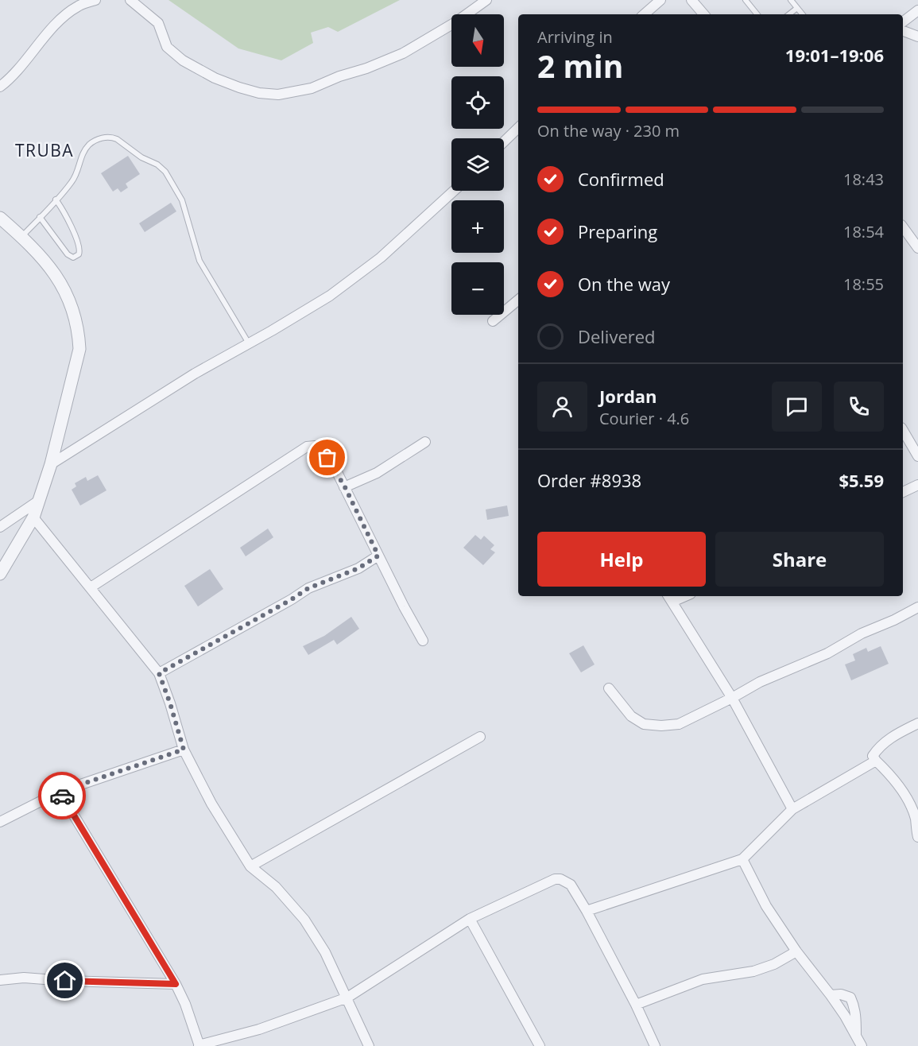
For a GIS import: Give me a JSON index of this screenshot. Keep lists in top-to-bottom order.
{
  "districts": ["TRUBA"],
  "north": "bottom",
  "page": {
    "map_buttons": ["+", "−"],
    "heading": ["2 min", "Arriving in", "19:01–19:06"],
    "panel": [
      "Jordan",
      "Courier · 4.6",
      "Order #8938",
      "$5.59"
    ],
    "bar": "On the way · 230 m",
    "list": [
      ["Confirmed", "18:43"],
      ["Preparing", "18:54"],
      ["On the way", "18:55"],
      "Delivered"
    ],
    "buttons": ["Help", "Share"]
  }
}
